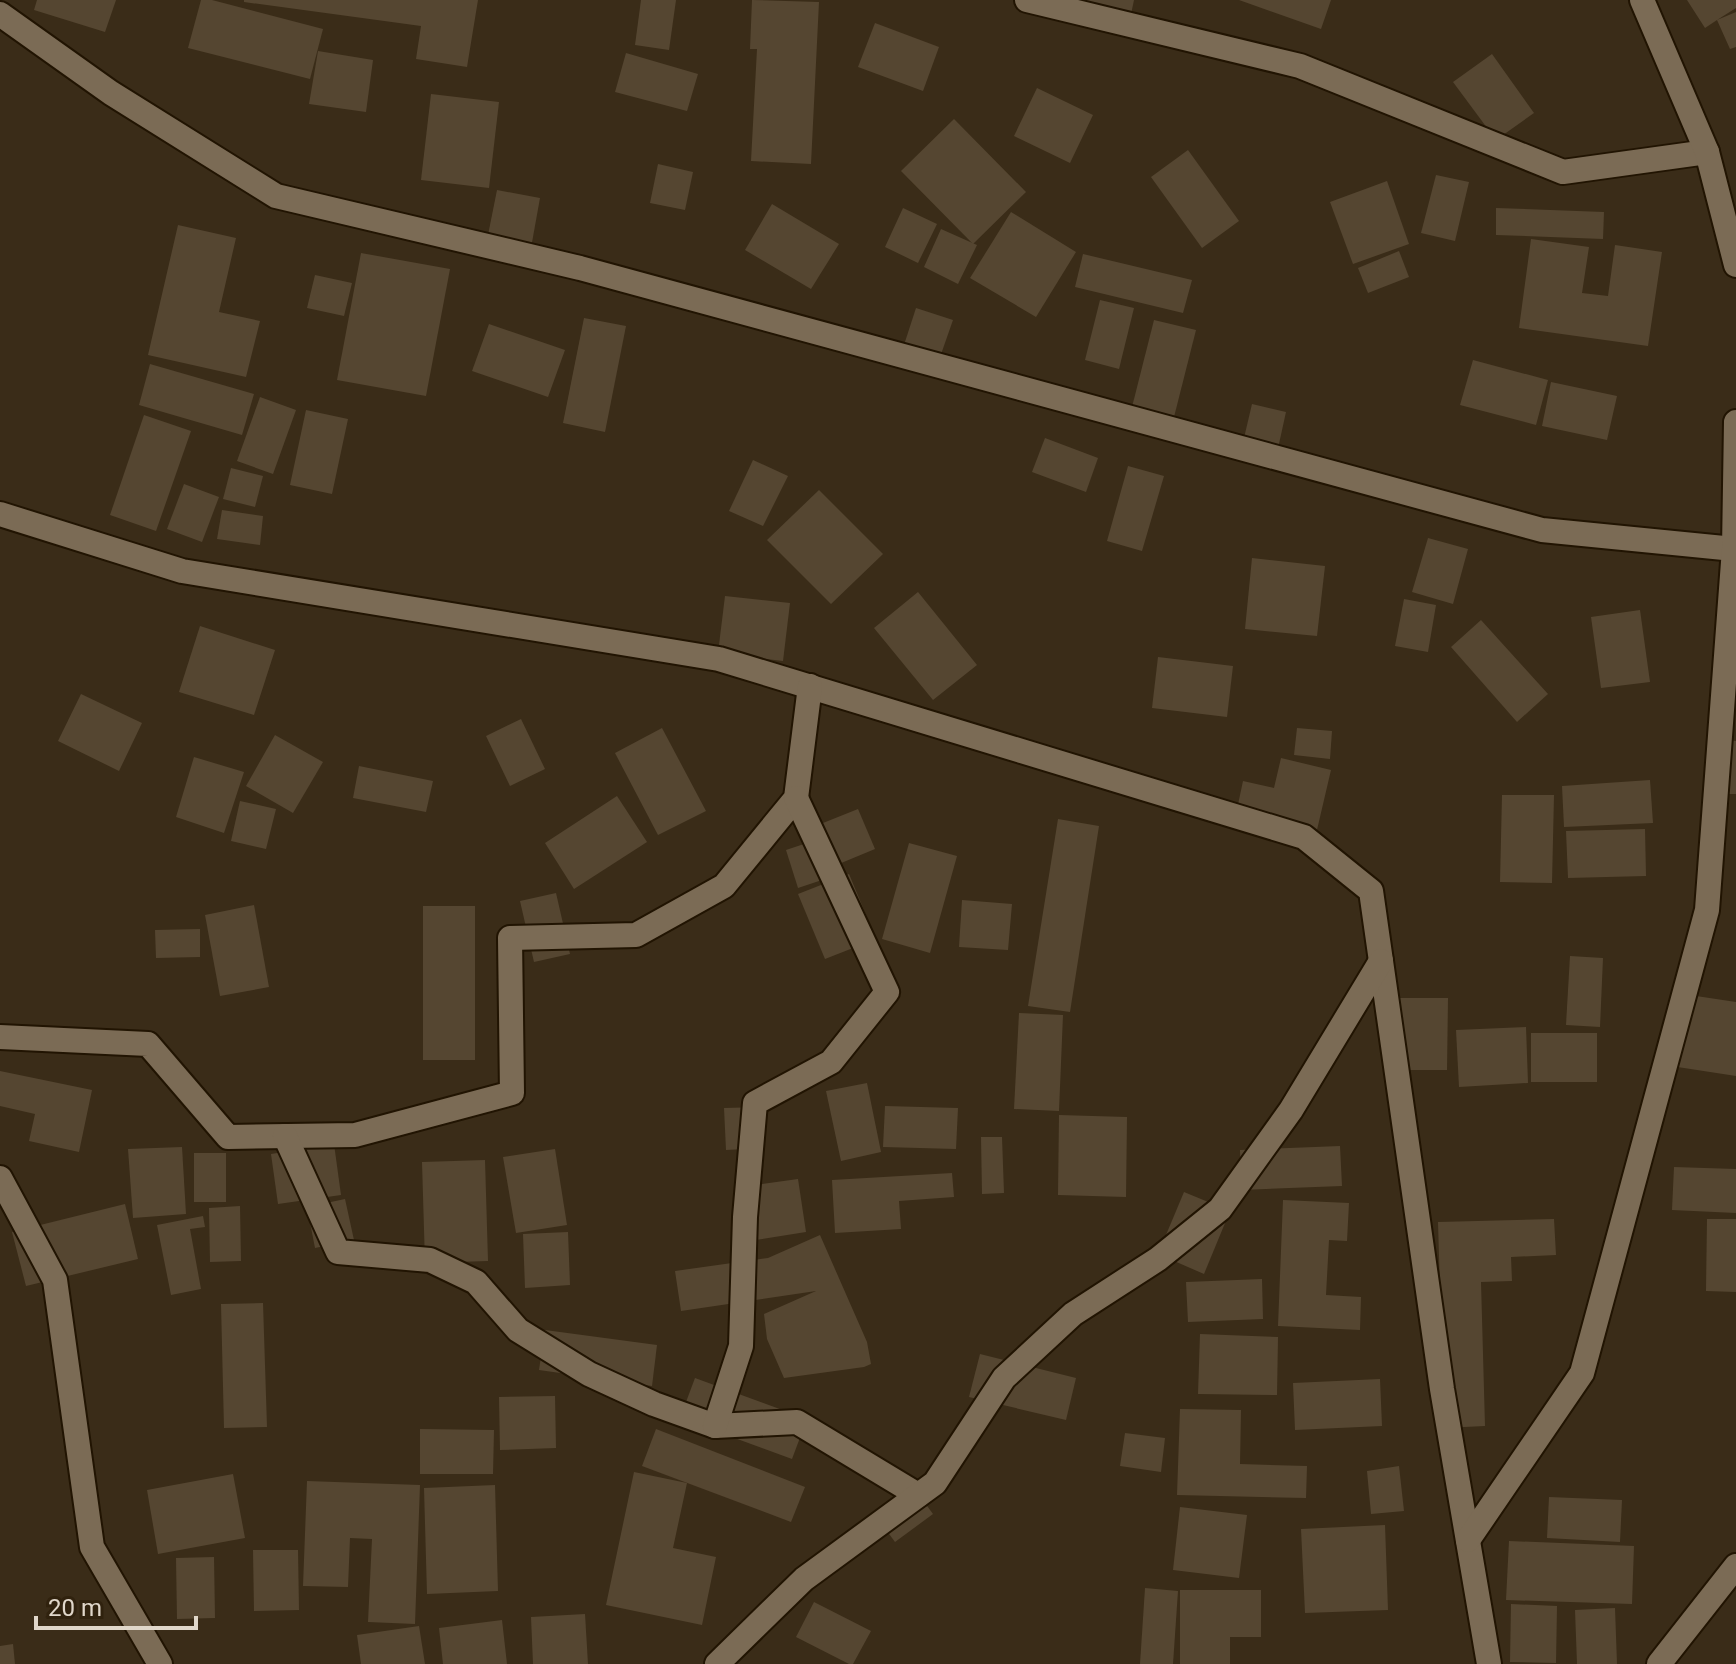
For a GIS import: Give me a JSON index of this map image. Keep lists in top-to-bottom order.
{
  "scale_bar": "20 m"
}
